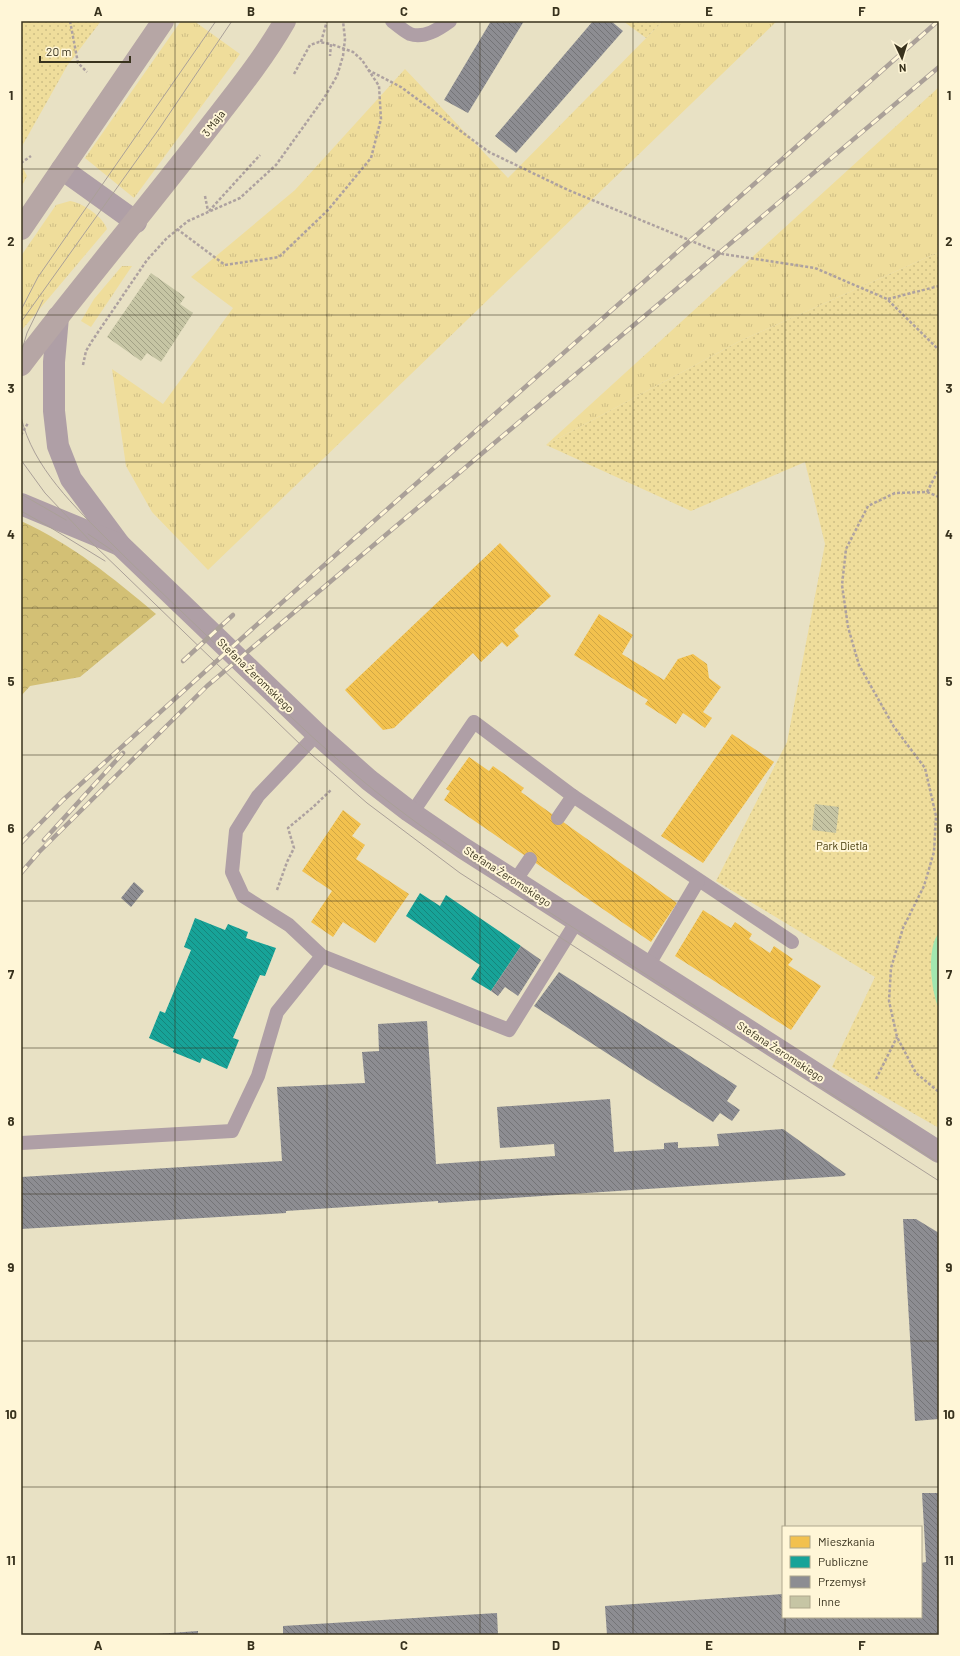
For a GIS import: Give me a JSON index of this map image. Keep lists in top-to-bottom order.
{
  "streets": {
    "main road": ["3 Maja"],
    "street": ["Stefana Żeromskiego"]
  },
  "crossings": [
    ["3 Maja", "Stefana Żeromskiego"]
  ],
  "parks": ["Park Dietla"],
  "legend": [
    "Mieszkania",
    "Publiczne",
    "Przemysł",
    "Inne"
  ],
  "scale_bar": "20 m",
  "north": "bottom",
  "grid": {
    "columns": [
      "A",
      "B",
      "C",
      "D",
      "E",
      "F"
    ],
    "rows": [
      "1",
      "2",
      "3",
      "4",
      "5",
      "6",
      "7",
      "8",
      "9",
      "10",
      "11"
    ]
  }
}
